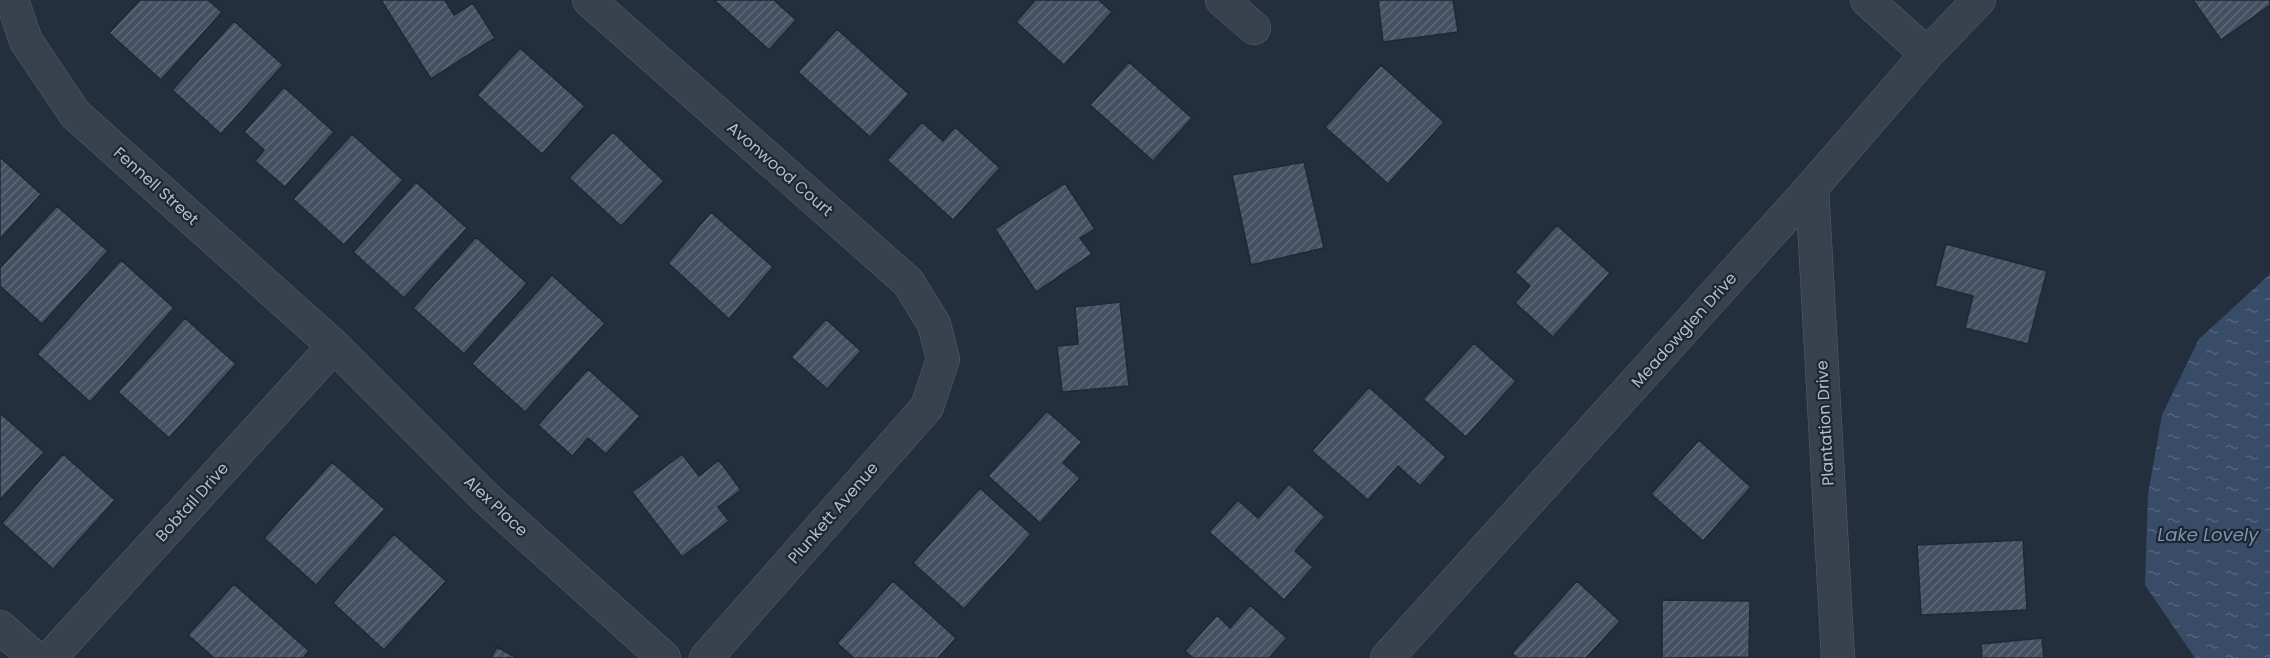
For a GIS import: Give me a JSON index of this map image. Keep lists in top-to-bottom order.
{
  "streets": {
    "street": [
      "Avonwood Court",
      "Fennell Street",
      "Meadowglen Drive",
      "Plantation Drive",
      "Bobtail Drive",
      "Alex Place",
      "Plunkett Avenue"
    ]
  },
  "crossings": [
    ["Avonwood Court", "Plunkett Avenue"],
    ["Fennell Street", "Bobtail Drive"],
    ["Fennell Street", "Alex Place"],
    ["Meadowglen Drive", "Plantation Drive"],
    ["Bobtail Drive", "Alex Place"]
  ],
  "water": ["Lake Lovely"]
}
